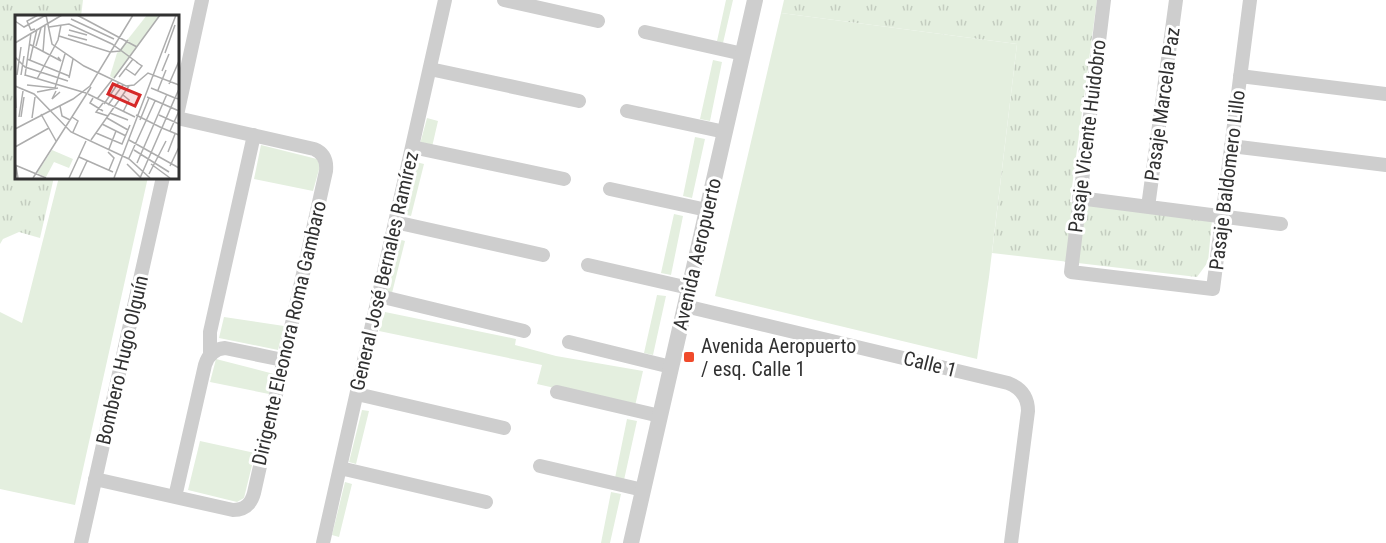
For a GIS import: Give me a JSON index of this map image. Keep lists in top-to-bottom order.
{
  "streets": {
    "street": [
      "Pasaje Marcela Paz",
      "Pasaje Vicente Huidobro",
      "Pasaje Baldomero Lillo",
      "Avenida Aeropuerto",
      "General José Bernales Ramírez",
      "Dirigente Eleonora Roma Gambaro",
      "Bombero Hugo Olguín",
      "Calle 1"
    ]
  },
  "crossings": [
    ["Pasaje Vicente Huidobro", "Pasaje Baldomero Lillo"],
    ["Avenida Aeropuerto", "Calle 1"]
  ],
  "places": {
    "transit": ["Avenida Aeropuerto / esq. Calle 1"]
  }
}
